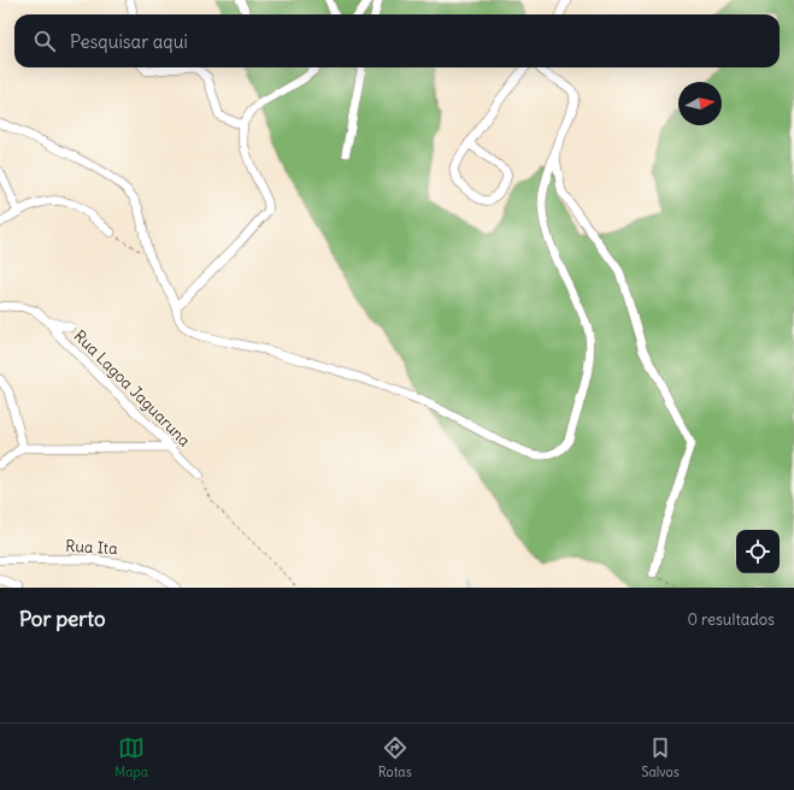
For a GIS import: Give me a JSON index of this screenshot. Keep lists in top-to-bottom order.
{
  "streets": {
    "street": ["Rua Lagoa Jaguaruna", "Rua Ita"]
  },
  "north": "right",
  "page": {
    "search": "Pesquisar aqui",
    "heading": ["Por perto", "0 resultados"],
    "nav": ["Mapa", "Rotas", "Salvos"]
  }
}
